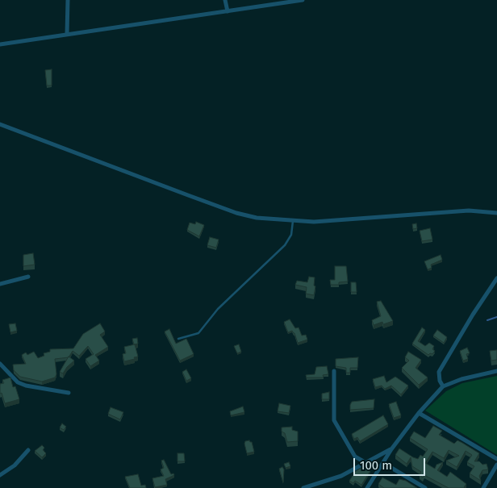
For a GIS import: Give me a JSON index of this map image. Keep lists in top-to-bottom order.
{
  "scale_bar": "100 m"
}
